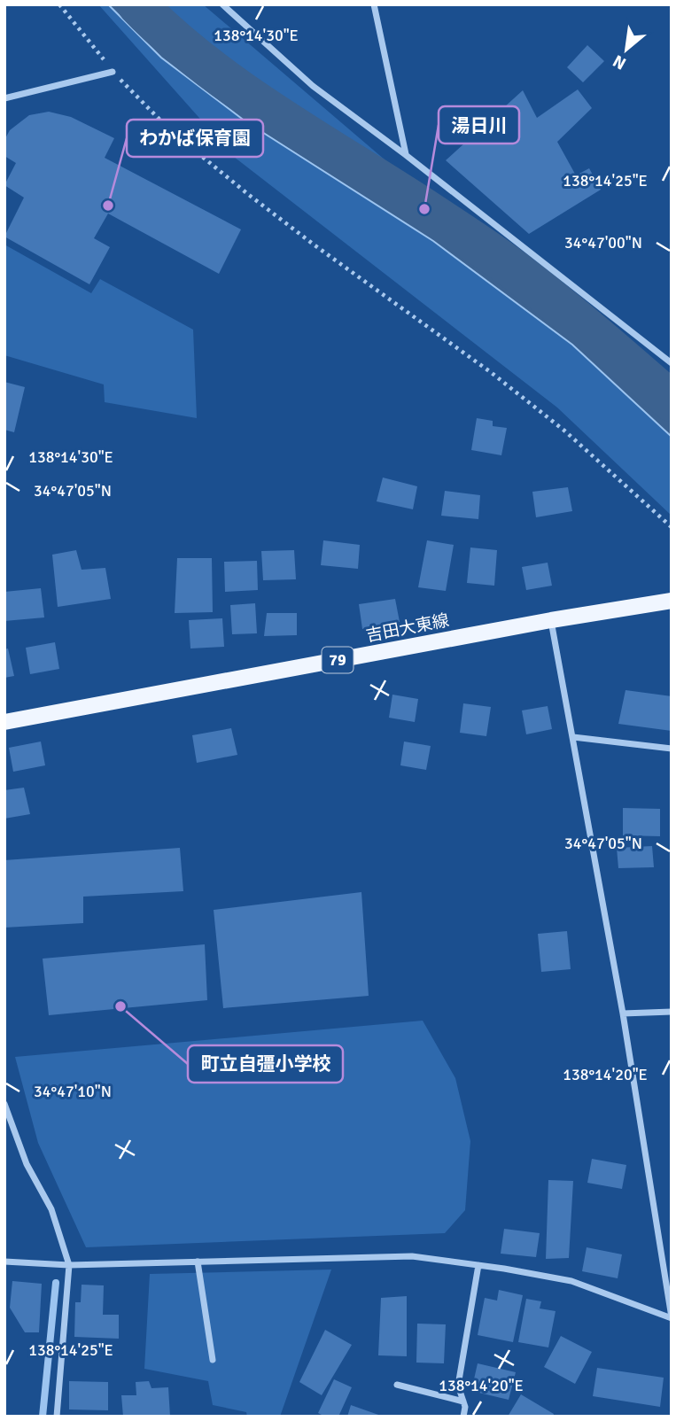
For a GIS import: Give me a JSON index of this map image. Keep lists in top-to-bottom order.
{
  "streets": {
    "main road": ["吉田大東線", "79"]
  },
  "places": ["わかば保育園", "湯日川", "町立自彊小学校"],
  "north": "bottom left",
  "coordinates": [
    "138°14'30\"E",
    "138°14'25\"E",
    "34°47'00\"N",
    "34°47'05\"N",
    "138°14'20\"E",
    "34°47'10\"N"
  ]
}
